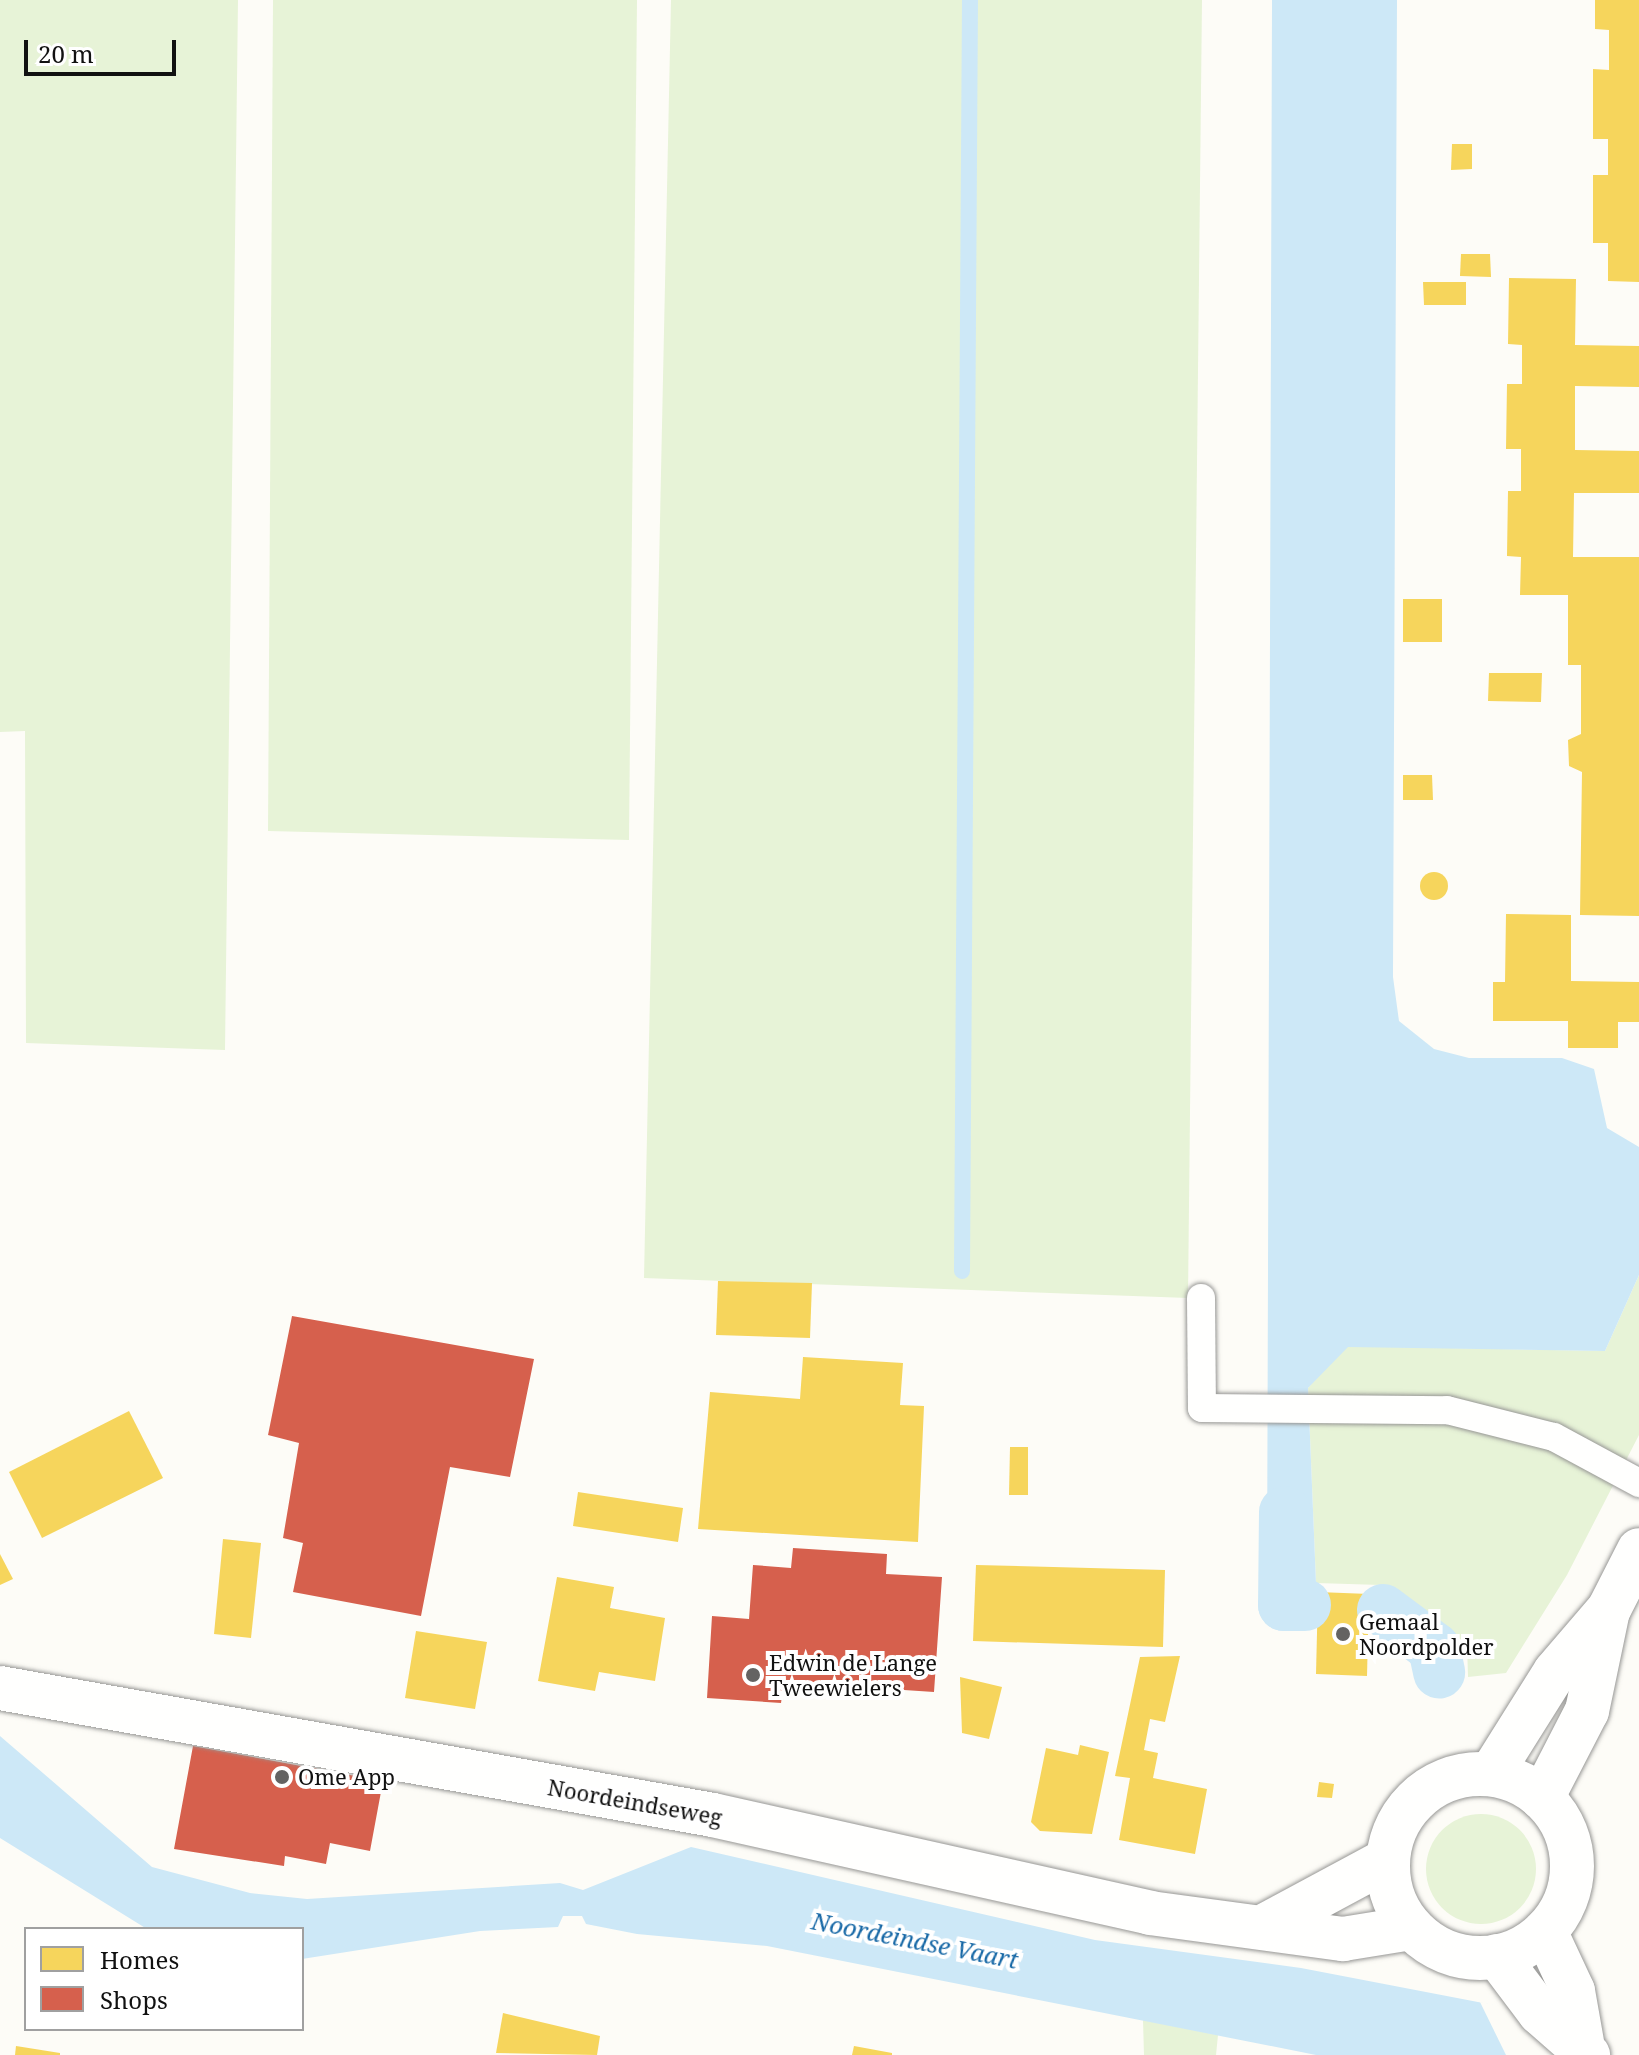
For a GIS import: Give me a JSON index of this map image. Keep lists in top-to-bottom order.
{
  "streets": {
    "street": ["Noordeindseweg"]
  },
  "water": ["Noordeindse Vaart"],
  "places": ["Gemaal Noordpolder", "Edwin de Lange Tweewielers", "Ome App"],
  "legend": ["Homes", "Shops"],
  "scale_bar": "20 m"
}
